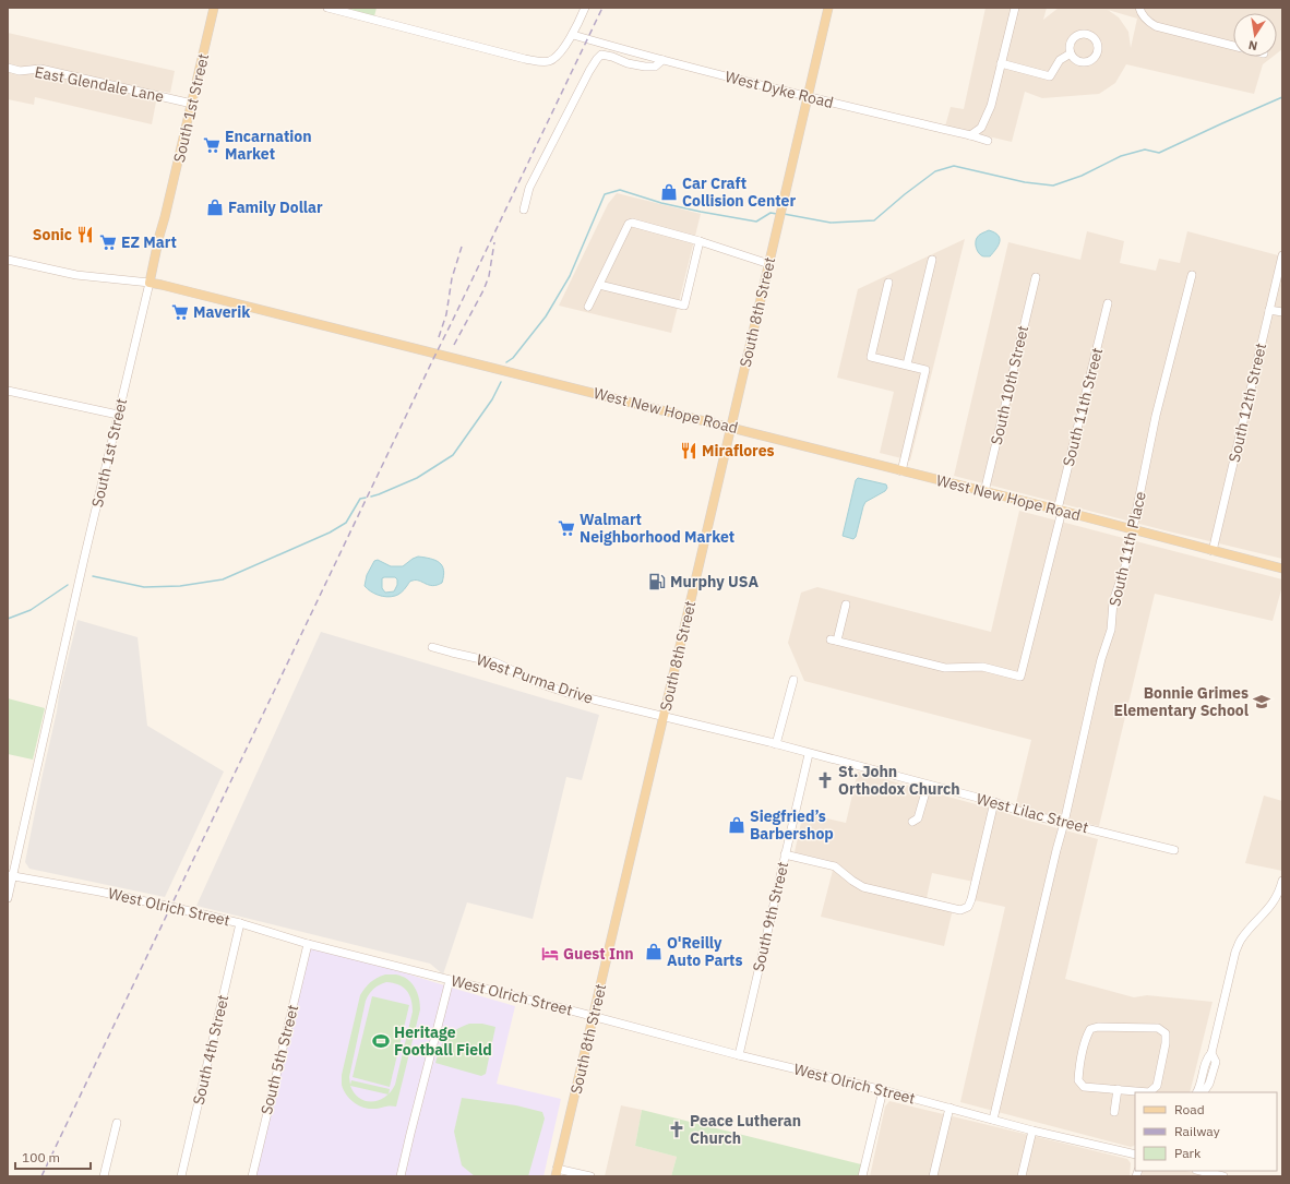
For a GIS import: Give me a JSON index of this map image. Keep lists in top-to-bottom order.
{
  "streets": {
    "main road": ["South 1st Street", "South 8th Street", "West New Hope Road"],
    "street": [
      "East Glendale Lane",
      "West Dyke Road",
      "South 10th Street",
      "South 12th Street",
      "South 11th Street",
      "South 11th Place",
      "West Purma Drive",
      "West Lilac Street",
      "West Olrich Street",
      "South 9th Street",
      "South 4th Street",
      "South 5th Street"
    ]
  },
  "crossings": [
    ["East Glendale Lane", "South 1st Street"],
    ["West Dyke Road", "South 8th Street"],
    ["South 1st Street", "West New Hope Road"],
    ["South 1st Street", "West Olrich Street"],
    ["South 8th Street", "West New Hope Road"],
    ["South 8th Street", "West Purma Drive"],
    ["South 8th Street", "West Lilac Street"],
    ["South 8th Street", "West Olrich Street"],
    ["South 10th Street", "West New Hope Road"],
    ["South 12th Street", "West New Hope Road"],
    ["South 11th Street", "West New Hope Road"],
    ["West New Hope Road", "South 11th Place"],
    ["South 11th Place", "West Lilac Street"],
    ["South 11th Place", "West Olrich Street"],
    ["West Purma Drive", "West Lilac Street"],
    ["West Lilac Street", "South 9th Street"],
    ["West Olrich Street", "South 9th Street"],
    ["West Olrich Street", "South 4th Street"],
    ["West Olrich Street", "South 5th Street"]
  ],
  "places": {
    "supermarket": [
      "Encarnation Market",
      "EZ Mart",
      "Maverik",
      "Walmart Neighborhood Market"
    ],
    "shop": [
      "Car Craft Collision Center",
      "Family Dollar",
      "Siegfried’s Barbershop",
      "O'Reilly Auto Parts"
    ],
    "restaurant": ["Sonic", "Miraflores"],
    "fuel station": ["Murphy USA"],
    "school or university": ["Bonnie Grimes Elementary School"],
    "church": ["St. John Orthodox Church", "Peace Lutheran Church"],
    "hotel": ["Guest Inn"],
    "sports": ["Heritage Football Field"]
  },
  "legend": ["Road", "Railway", "Park"],
  "scale_bar": "100 m",
  "north": "bottom"
}
